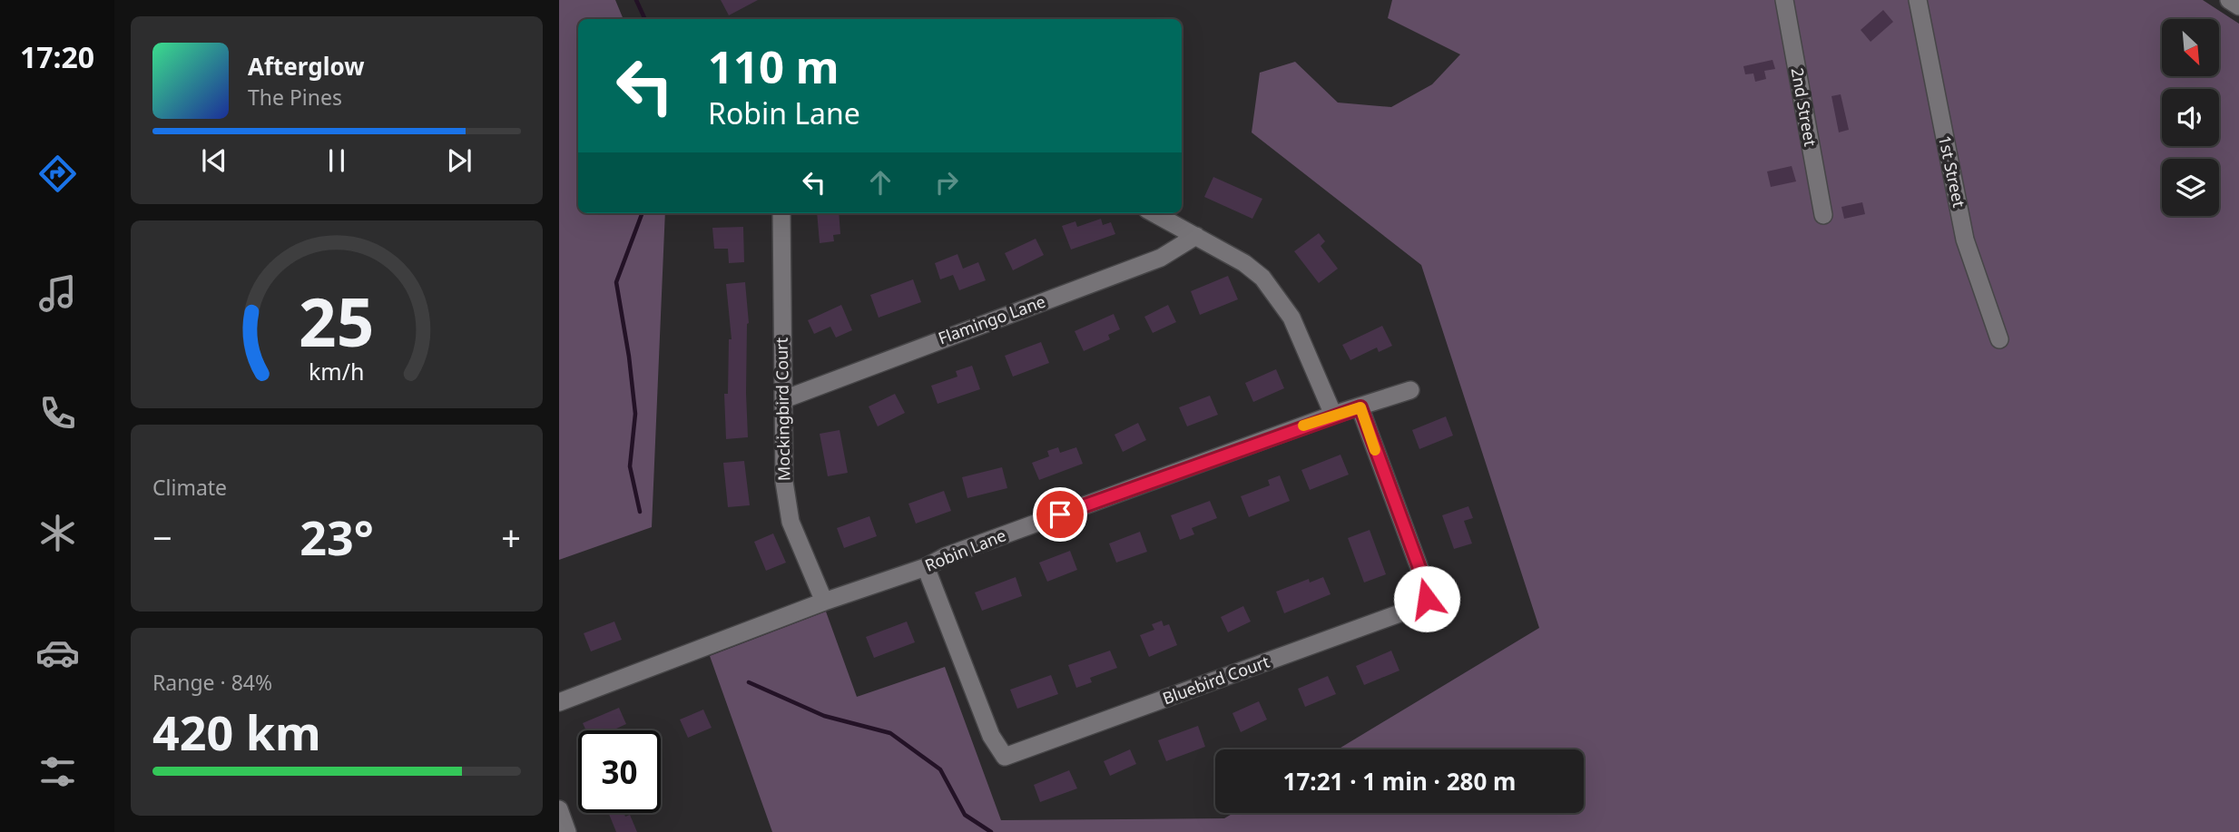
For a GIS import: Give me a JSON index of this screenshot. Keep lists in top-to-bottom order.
{
  "streets": {
    "street": [
      "2nd Street",
      "1st Street",
      "Flamingo Lane",
      "Mockingbird Court",
      "Robin Lane",
      "Bluebird Court"
    ]
  },
  "crossings": [
    ["Flamingo Lane", "Mockingbird Court"],
    ["Mockingbird Court", "Robin Lane"],
    ["Robin Lane", "Bluebird Court"]
  ],
  "north": "bottom right",
  "page": {
    "tabs": "17:20",
    "turn": ["110 m", "Robin Lane"],
    "song": ["Afterglow", "The Pines"],
    "tile": [
      "Climate",
      ["Range · 84%", "420 km"]
    ],
    "heat": ["−", "23°", "+"],
    "limit": "30",
    "trip": "17:21 · 1 min · 280 m",
    "gauge": ["25", "km/h"]
  }
}
